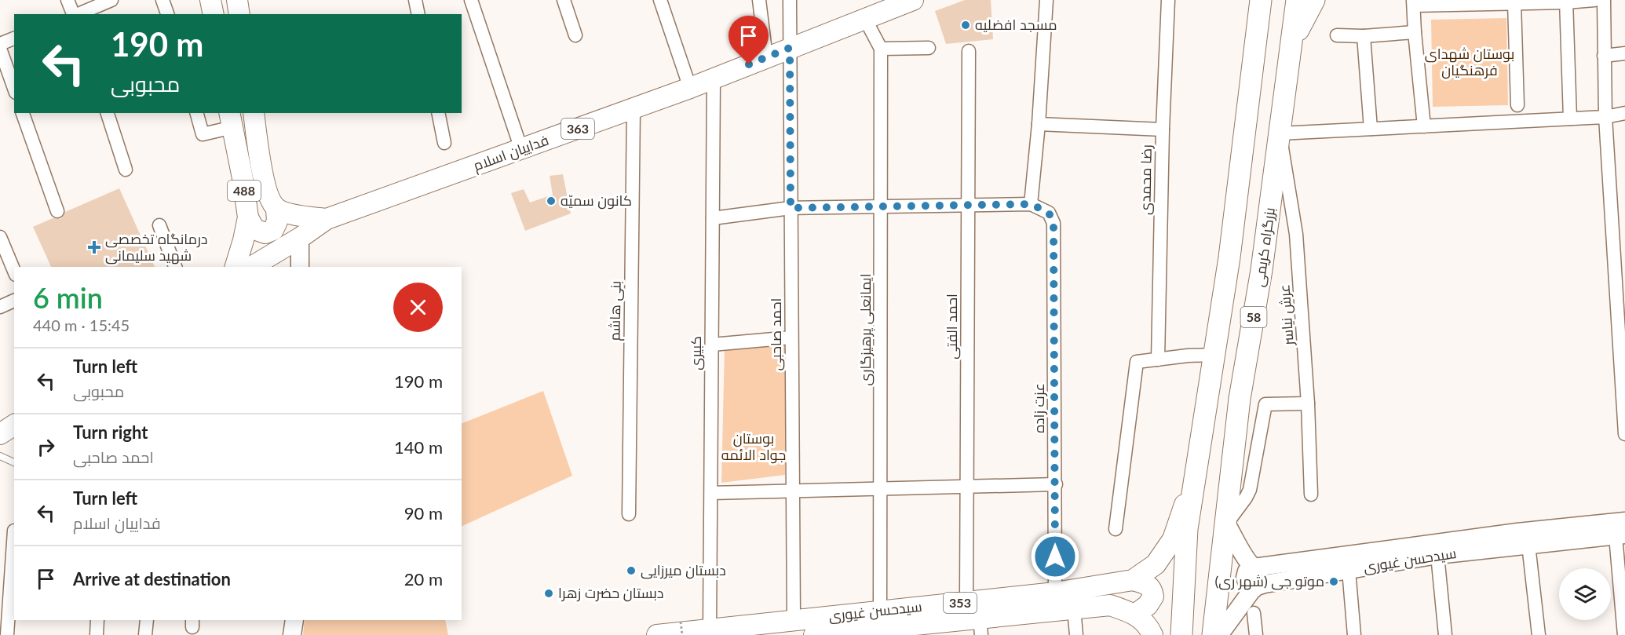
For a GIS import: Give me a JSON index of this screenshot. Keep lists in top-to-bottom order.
{
  "streets": {
    "highway": ["بزرگراه کریمی", "58"],
    "main road": [
      "363",
      "فداییان اسلام",
      "488",
      "سیدحسن غیوری",
      "353"
    ],
    "street": [
      "رضا محمدی",
      "بنی هاشم",
      "عرش نیاسر",
      "احمد الفتی",
      "ایمانعلی پرهیزگاری",
      "احمد صاحبی",
      "کبیری",
      "عزت زاده"
    ]
  },
  "crossings": [
    ["فداییان اسلام", "488"],
    ["فداییان اسلام", "بنی هاشم"],
    ["فداییان اسلام", "احمد صاحبی"],
    ["فداییان اسلام", "کبیری"],
    ["بزرگراه کریمی", "عرش نیاسر"],
    ["58", "سیدحسن غیوری"],
    ["احمد الفتی", "سیدحسن غیوری"],
    ["ایمانعلی پرهیزگاری", "سیدحسن غیوری"],
    ["احمد صاحبی", "سیدحسن غیوری"],
    ["کبیری", "سیدحسن غیوری"],
    ["عزت زاده", "سیدحسن غیوری"]
  ],
  "parks": ["بوستان شهدای فرهنگیان", "بوستان جواد الائمه"],
  "places": {
    "other": [
      "مسجد افضلیه",
      "کانون سمیّه",
      "دبستان میرزایی",
      "موتو جی (شهر ری)",
      "دبستان حضرت زهرا"
    ],
    "health": ["درمانگاه تخصصی شهید سلیمانی"]
  },
  "page": {
    "turn": ["190 m", "محبوبی"],
    "heading": ["6 min", "440 m · 15:45"],
    "list": [
      {
        "name": "Turn left",
        "note": "محبوبی",
        "value": "190 m"
      },
      {
        "name": "Turn right",
        "note": "احمد صاحبی",
        "value": "140 m"
      },
      {
        "name": "Turn left",
        "note": "فداییان اسلام",
        "value": "90 m"
      },
      {
        "name": "Arrive at destination",
        "value": "20 m"
      }
    ]
  }
}
